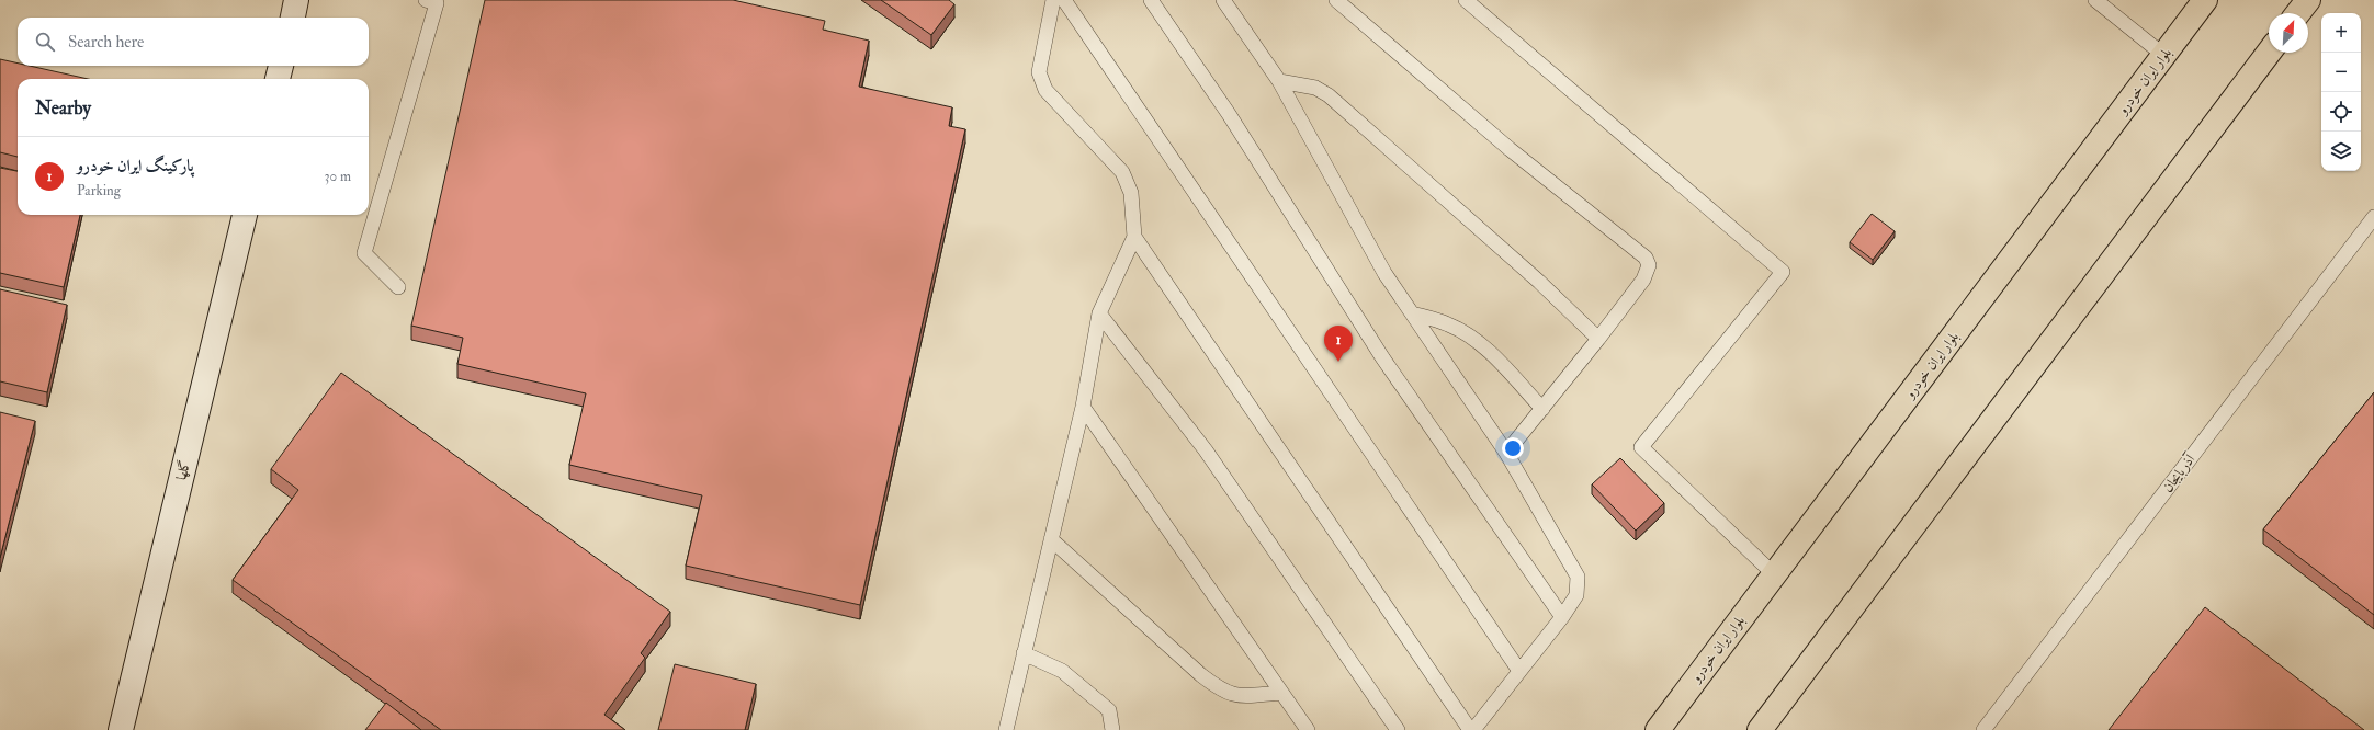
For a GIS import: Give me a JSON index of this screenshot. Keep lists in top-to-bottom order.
{
  "streets": {
    "main road": ["بلوار ایران خودرو"],
    "street": ["گلها"],
    "lane": ["آذربایجان"]
  },
  "north": "top right",
  "page": {
    "map_buttons": ["+", "−"],
    "search": "Search here",
    "heading": "Nearby",
    "list": [
      {
        "mark": "1",
        "name": "پارکینگ ایران خودرو",
        "note": "Parking",
        "value": "30 m"
      }
    ],
    "pins": "1"
  }
}
